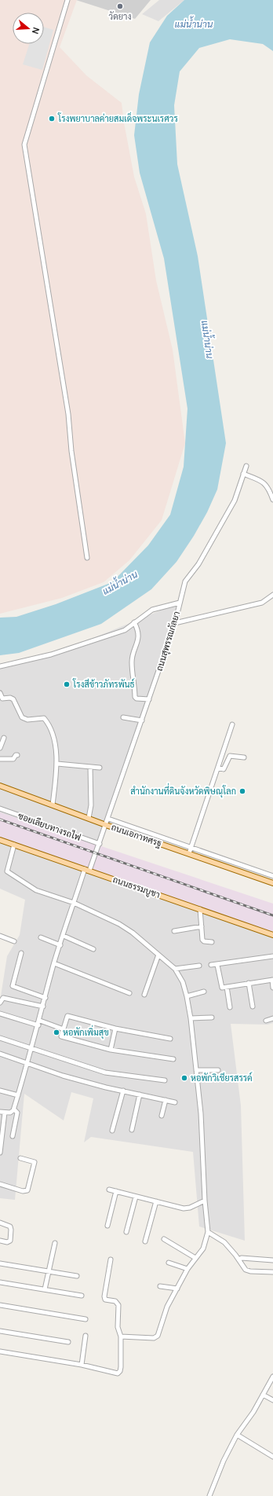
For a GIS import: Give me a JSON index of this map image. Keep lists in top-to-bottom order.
{
  "streets": {
    "main road": ["ถนนเอกาทศรฐ", "ถนนธรรมบูชา"],
    "street": ["ถนนสุพรรณกัลยา", "ซอยเลียบทางรถไฟ"]
  },
  "crossings": [
    ["ถนนสุพรรณกัลยา", "ซอยเลียบทางรถไฟ"],
    ["ถนนสุพรรณกัลยา", "ถนนเอกาทศรฐ"],
    ["ถนนสุพรรณกัลยา", "ถนนธรรมบูชา"]
  ],
  "water": ["แม่น้ำน่าน"],
  "places": [
    "วัดยาง",
    "โรงพยาบาลค่ายสมเด็จพระนเรศวร",
    "โรงสีข้าวภัทรพันธ์",
    "สำนักงานที่ดินจังหวัดพิษณุโลก",
    "หอพักเพิ่มสุข",
    "หอพักวิเชียรสรรค์"
  ],
  "north": "right"
}
